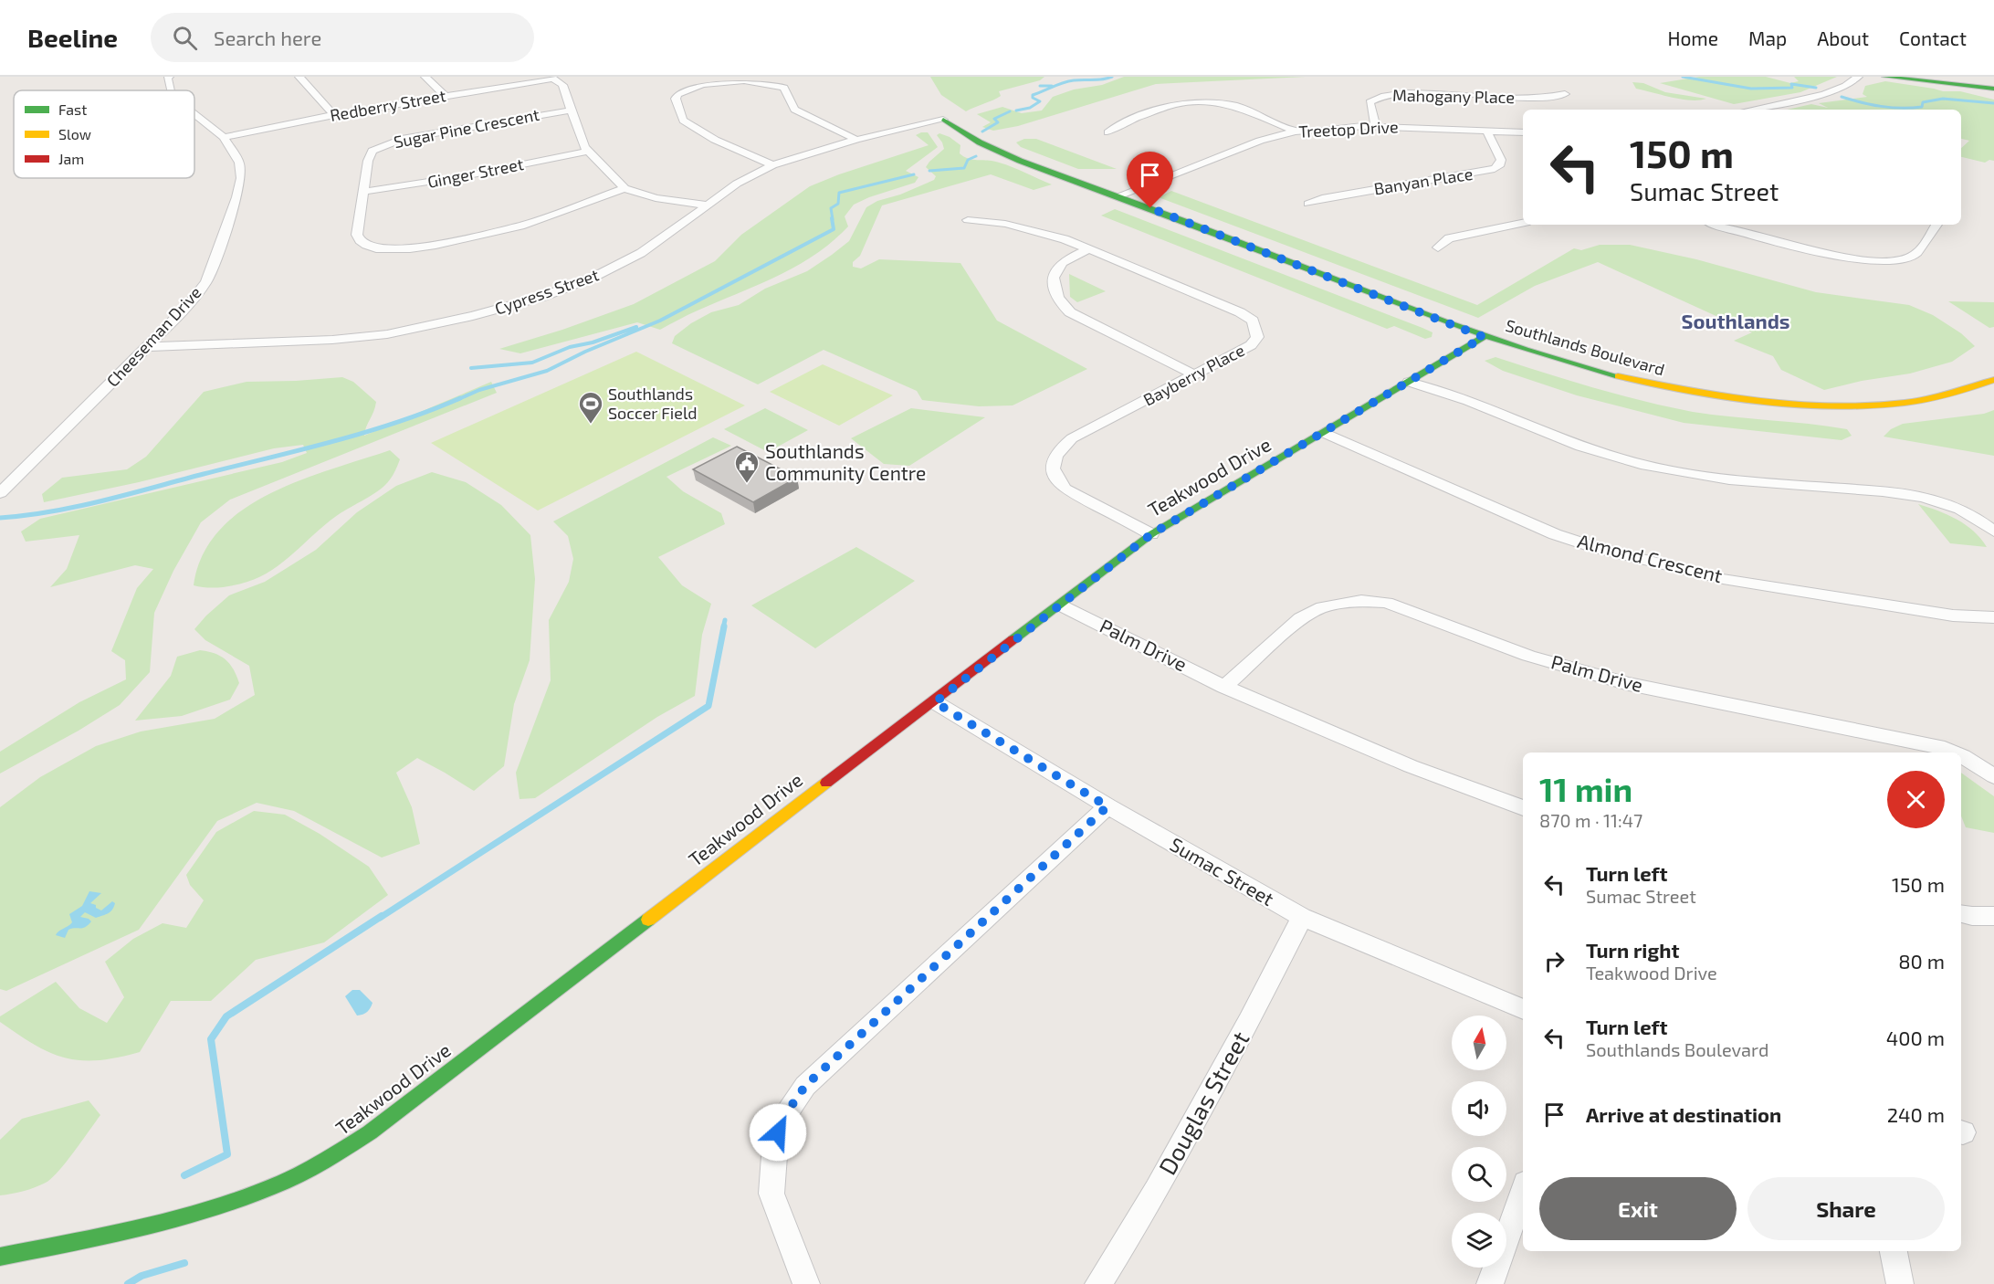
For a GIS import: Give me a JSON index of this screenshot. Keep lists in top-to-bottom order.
{
  "streets": {
    "street": [
      "Mahogany Place",
      "Redberry Street",
      "Sugar Pine Crescent",
      "Treetop Drive",
      "Ginger Street",
      "Banyan Place",
      "Cypress Street",
      "Cheeseman Drive",
      "Southlands Boulevard",
      "Bayberry Place",
      "Teakwood Drive",
      "Almond Crescent",
      "Palm Drive",
      "Sumac Street",
      "Douglas Street"
    ]
  },
  "crossings": [
    ["Mahogany Place", "Treetop Drive"],
    ["Redberry Street", "Cheeseman Drive"],
    ["Sugar Pine Crescent", "Ginger Street"],
    ["Treetop Drive", "Banyan Place"],
    ["Treetop Drive", "Southlands Boulevard"],
    ["Cypress Street", "Cheeseman Drive"],
    ["Cypress Street", "Southlands Boulevard"],
    ["Southlands Boulevard", "Teakwood Drive"],
    ["Bayberry Place", "Teakwood Drive"],
    ["Teakwood Drive", "Almond Crescent"],
    ["Teakwood Drive", "Palm Drive"],
    ["Teakwood Drive", "Sumac Street"],
    ["Sumac Street", "Douglas Street"]
  ],
  "districts": ["Southlands"],
  "places": {
    "sports": ["Southlands Soccer Field"],
    "public building": ["Southlands Community Centre"]
  },
  "legend": ["Fast", "Slow", "Jam"],
  "north": "top",
  "page": {
    "header": "Beeline",
    "search": "Search here",
    "nav": [
      "Home",
      "Map",
      "About",
      "Contact"
    ],
    "turn": ["150 m", "Sumac Street"],
    "heading": ["11 min", "870 m · 11:47"],
    "list": [
      {
        "name": "Turn left",
        "note": "Sumac Street",
        "value": "150 m"
      },
      {
        "name": "Turn right",
        "note": "Teakwood Drive",
        "value": "80 m"
      },
      {
        "name": "Turn left",
        "note": "Southlands Boulevard",
        "value": "400 m"
      },
      {
        "name": "Arrive at destination",
        "value": "240 m"
      }
    ],
    "buttons": ["Exit", "Share"]
  }
}
